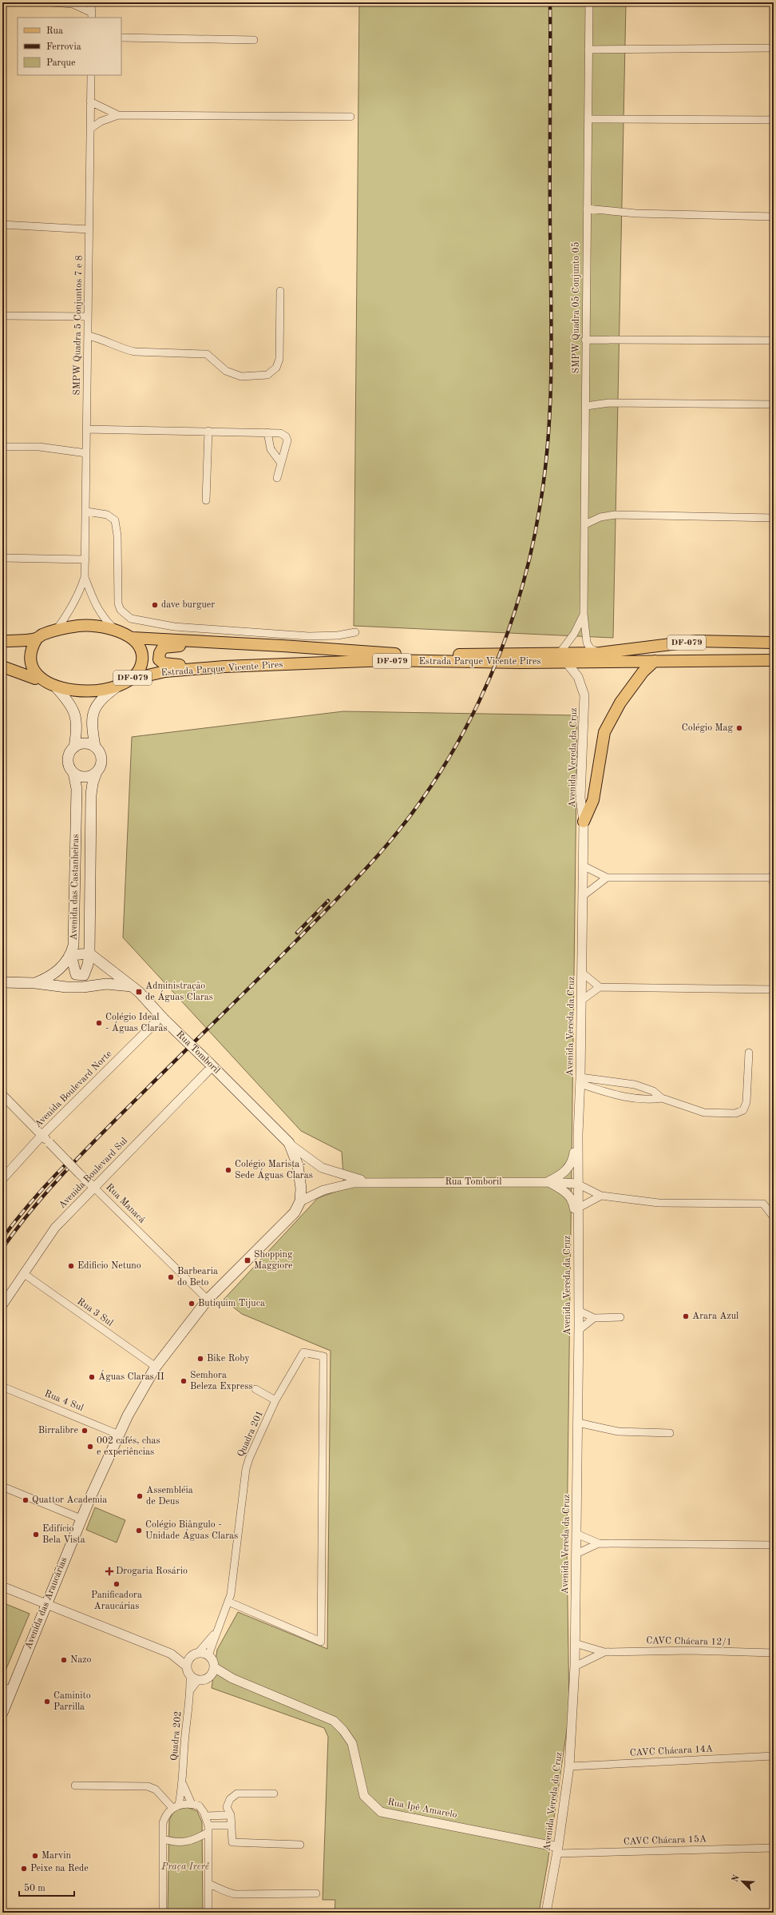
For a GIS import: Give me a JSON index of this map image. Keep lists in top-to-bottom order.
{
  "streets": {
    "main road": [
      "DF-079",
      "Estrada Parque Vicente Pires",
      "Avenida das Castanheiras",
      "Rua Tomboril",
      "Avenida das Araucárias"
    ],
    "street": [
      "SMPW Quadra 05 Conjunto 05",
      "SMPW Quadra 5 Conjuntos 7 e 8",
      "Avenida Vereda da Cruz",
      "Avenida Boulevard Norte",
      "Avenida Boulevard Sul",
      "Rua Manacá",
      "Rua 3 Sul",
      "Rua 4 Sul",
      "Quadra 201",
      "CAVC Chácara 12/1",
      "Quadra 202",
      "CAVC Chácara 14A",
      "Rua Ipê Amarelo",
      "CAVC Chácara 15A"
    ]
  },
  "crossings": [
    ["SMPW Quadra 05 Conjunto 05", "Estrada Parque Vicente Pires"],
    ["SMPW Quadra 05 Conjunto 05", "Avenida Vereda da Cruz"],
    ["SMPW Quadra 5 Conjuntos 7 e 8", "DF-079"],
    ["SMPW Quadra 5 Conjuntos 7 e 8", "Estrada Parque Vicente Pires"],
    ["DF-079", "Estrada Parque Vicente Pires"],
    ["Estrada Parque Vicente Pires", "Avenida Vereda da Cruz"],
    ["Avenida Vereda da Cruz", "Rua Tomboril"],
    ["Avenida Vereda da Cruz", "CAVC Chácara 12/1"],
    ["Avenida Vereda da Cruz", "CAVC Chácara 14A"],
    ["Avenida Vereda da Cruz", "Rua Ipê Amarelo"],
    ["Avenida Vereda da Cruz", "CAVC Chácara 15A"],
    ["Avenida das Castanheiras", "Rua Tomboril"],
    ["Rua Tomboril", "Avenida Boulevard Norte"],
    ["Rua Tomboril", "Avenida Boulevard Sul"],
    ["Rua Tomboril", "Avenida das Araucárias"],
    ["Avenida Boulevard Norte", "Rua Manacá"],
    ["Avenida Boulevard Sul", "Rua Manacá"],
    ["Avenida Boulevard Sul", "Rua 3 Sul"],
    ["Rua Manacá", "Avenida das Araucárias"],
    ["Rua 3 Sul", "Avenida das Araucárias"],
    ["Rua 4 Sul", "Avenida das Araucárias"],
    ["Quadra 201", "Quadra 202"],
    ["Quadra 201", "Rua Ipê Amarelo"],
    ["Quadra 202", "Rua Ipê Amarelo"],
    ["Rua Ipê Amarelo", "CAVC Chácara 15A"]
  ],
  "parks": ["Praça Irerê"],
  "places": {
    "other": [
      "dave burguer",
      "Colégio Mag",
      "Colégio Ideal - Águas Claras",
      "Colégio Marista - Sede Águas Claras",
      "Edificio Netuno",
      "Barbearia do Beto",
      "Butiquim Tijuca",
      "Arara Azul",
      "Bike Roby",
      "Águas Claras II",
      "Semhora Beleza Express",
      "Birralibre",
      "002 cafés, chas e experiências",
      "Assembléia de Deus",
      "Quattor Academia",
      "Colégio Biângulo - Unidade Águas Claras",
      "Edifício Bela Vista",
      "Panificadora Araucárias",
      "Nazo",
      "Caminito Parrilla",
      "Marvin",
      "Peixe na Rede"
    ],
    "transit": ["Administração de Águas Claras", "Shopping Maggiore"],
    "health": ["Drogaria Rosário"]
  },
  "legend": ["Rua", "Ferrovia", "Parque"],
  "scale_bar": "50 m",
  "north": "top left"
}
